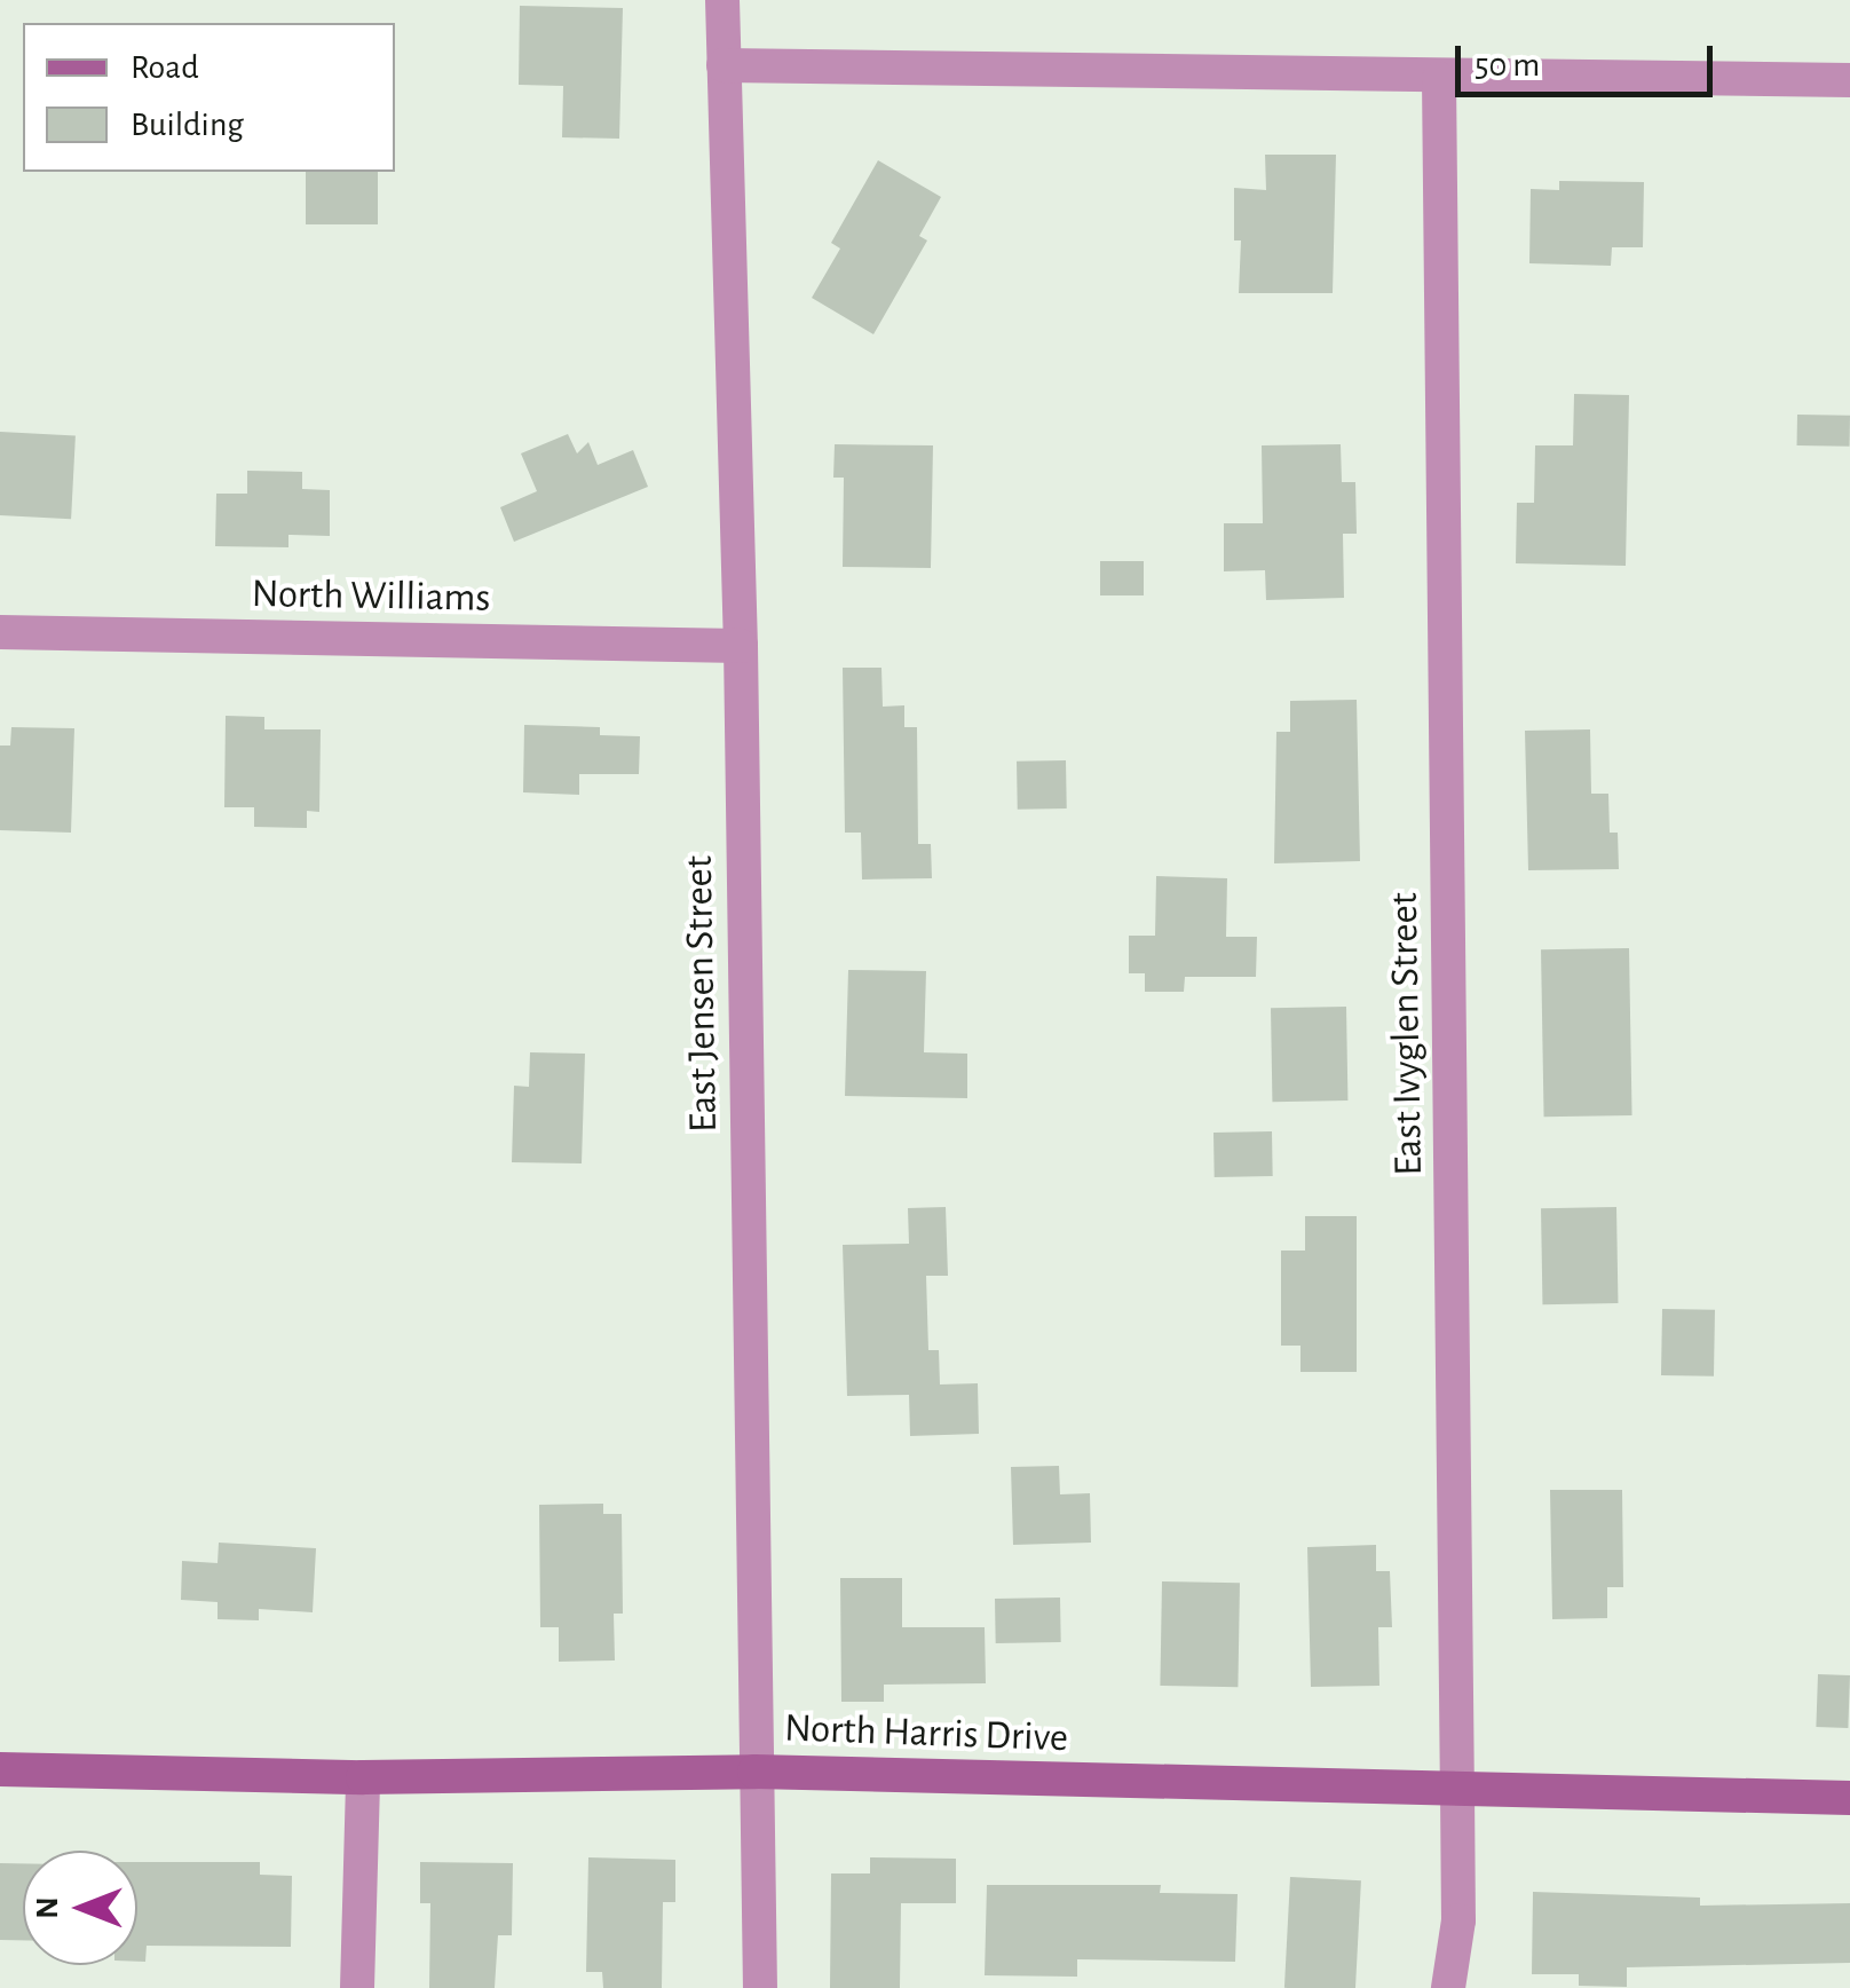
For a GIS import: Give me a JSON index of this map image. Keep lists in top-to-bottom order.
{
  "streets": {
    "street": [
      "North Williams",
      "East Jensen Street",
      "East Ivyglen Street",
      "North Harris Drive"
    ]
  },
  "crossings": [
    ["North Williams", "East Jensen Street"],
    ["East Jensen Street", "North Harris Drive"],
    ["East Ivyglen Street", "North Harris Drive"]
  ],
  "legend": ["Road", "Building"],
  "scale_bar": "50 m",
  "north": "left"
}
